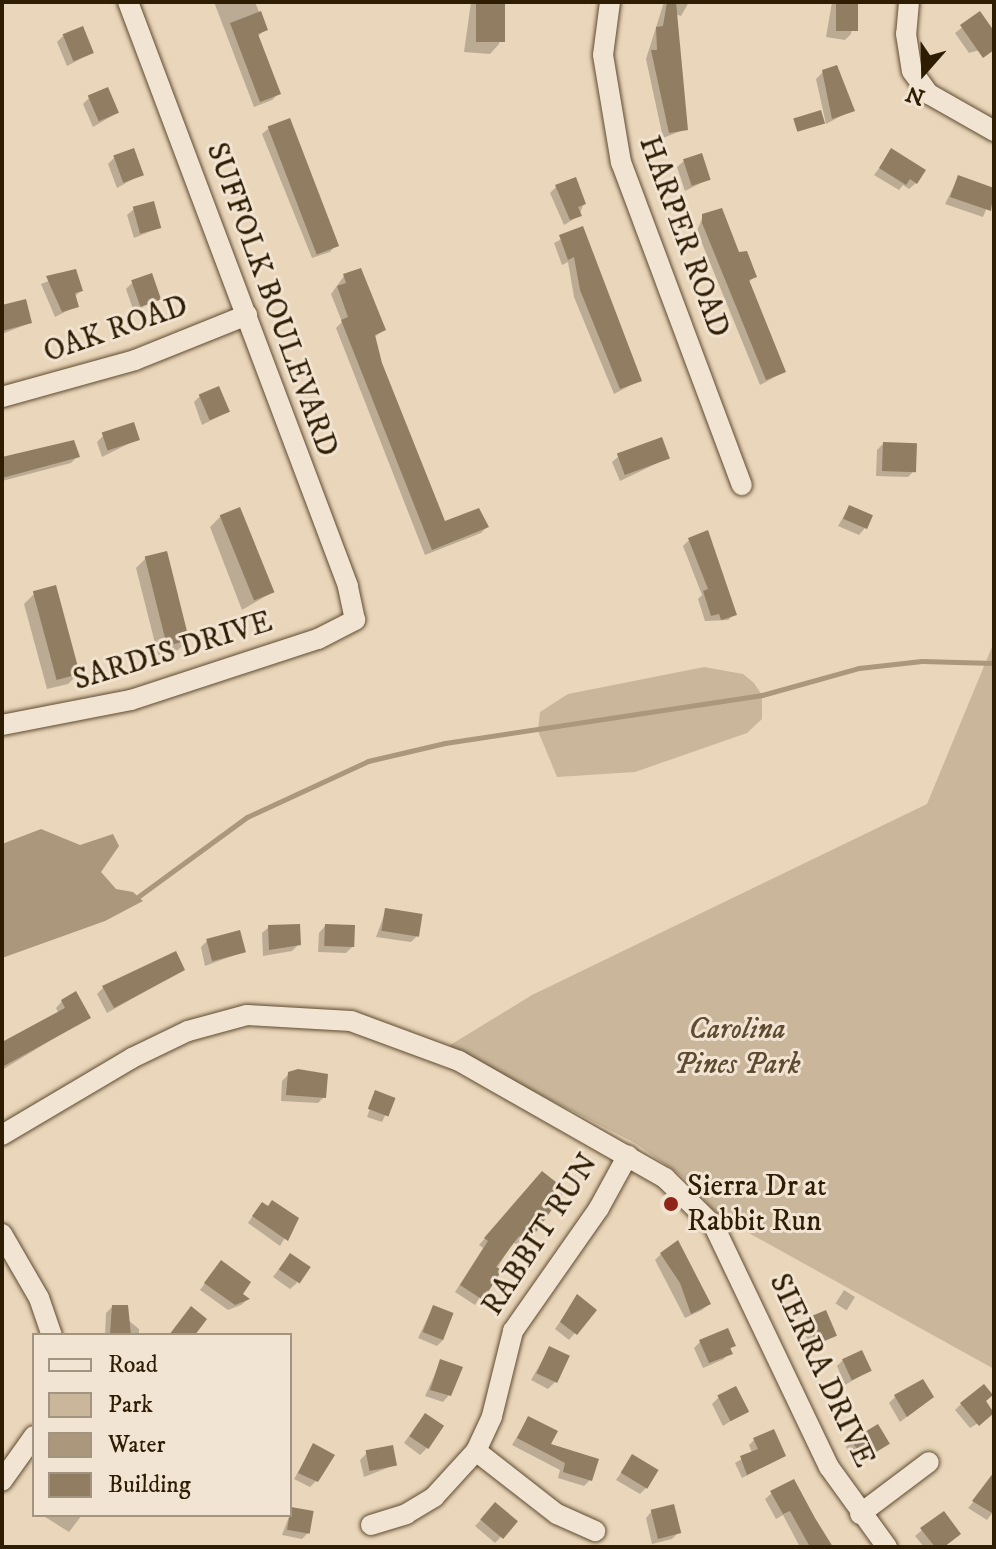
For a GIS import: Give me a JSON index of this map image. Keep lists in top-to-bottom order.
{
  "streets": {
    "street": [
      "HARPER ROAD",
      "SUFFOLK BOULEVARD",
      "OAK ROAD",
      "SARDIS DRIVE",
      "RABBIT RUN",
      "SIERRA DRIVE"
    ]
  },
  "crossings": [
    ["SUFFOLK BOULEVARD", "OAK ROAD"],
    ["SUFFOLK BOULEVARD", "SARDIS DRIVE"],
    ["RABBIT RUN", "SIERRA DRIVE"]
  ],
  "parks": ["Carolina Pines Park"],
  "places": ["Sierra Dr at Rabbit Run"],
  "legend": [
    "Road",
    "Park",
    "Water",
    "Building"
  ],
  "north": "bottom"
}
